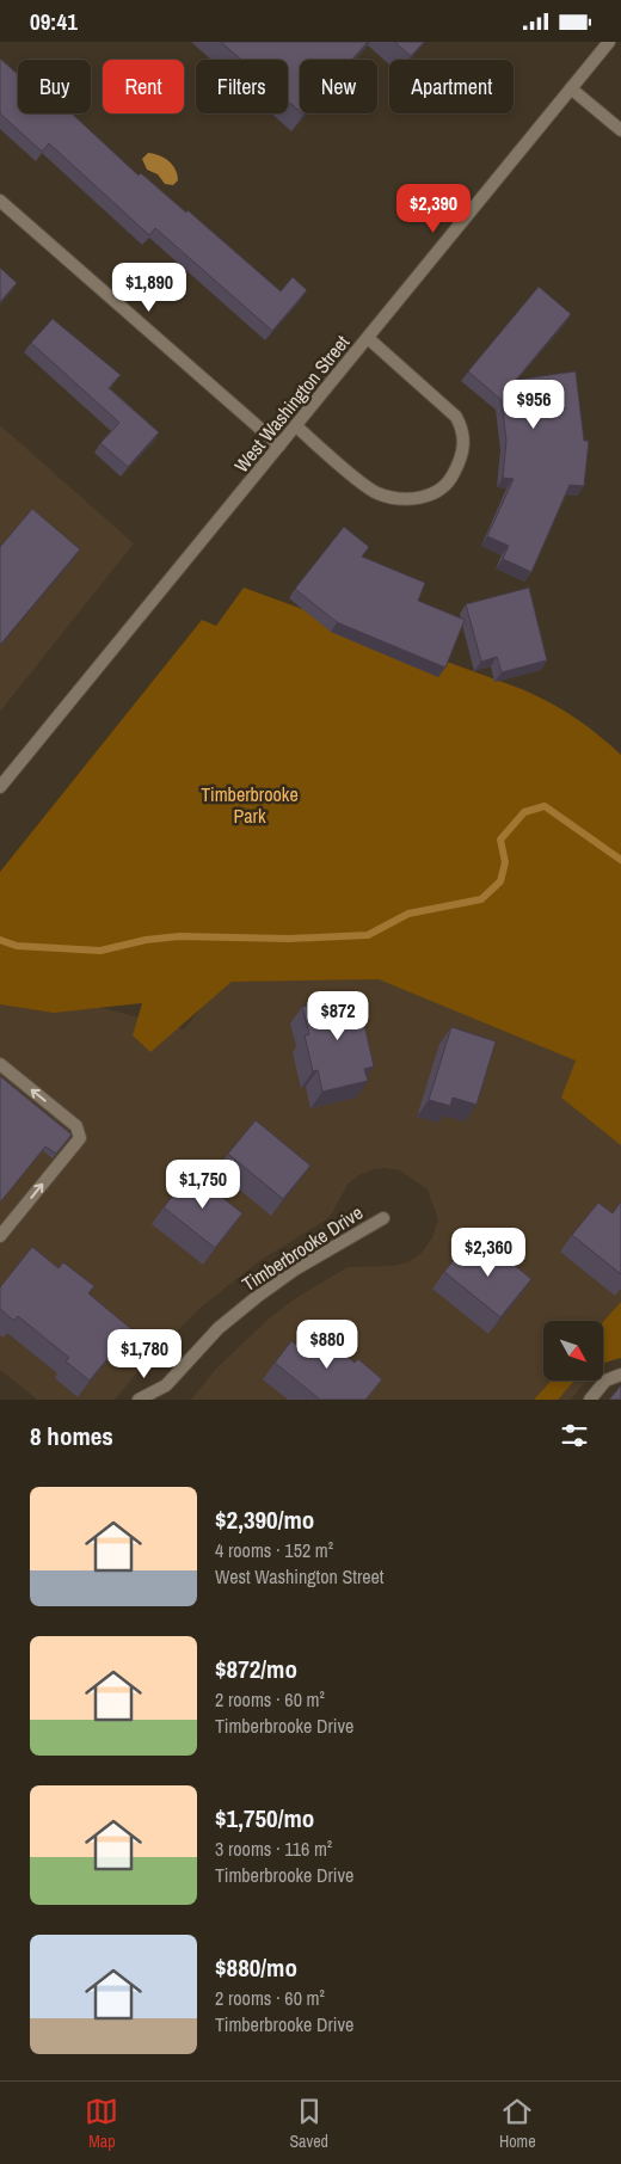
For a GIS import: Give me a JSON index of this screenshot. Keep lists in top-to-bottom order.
{
  "streets": {
    "street": ["West Washington Street", "Timberbrooke Drive"]
  },
  "parks": ["Timberbrooke Park"],
  "north": "bottom right",
  "page": {
    "status": "09:41",
    "chip": [
      "Buy",
      "Rent",
      "Filters",
      "New",
      "Apartment"
    ],
    "price": [
      "$2,390",
      "$1,890",
      "$956",
      "$872",
      "$1,750",
      "$2,360",
      "$880",
      "$1,780"
    ],
    "heading": "8 homes",
    "list": [
      {
        "name": "$2,390/mo",
        "note": "4 rooms · 152 m² · West Washington Street"
      },
      {
        "name": "$872/mo",
        "note": "2 rooms · 60 m² · Timberbrooke Drive"
      },
      {
        "name": "$1,750/mo",
        "note": "3 rooms · 116 m² · Timberbrooke Drive"
      },
      {
        "name": "$880/mo",
        "note": "2 rooms · 60 m² · Timberbrooke Drive"
      }
    ],
    "tabs": ["Map", "Saved", "Home"]
  }
}
